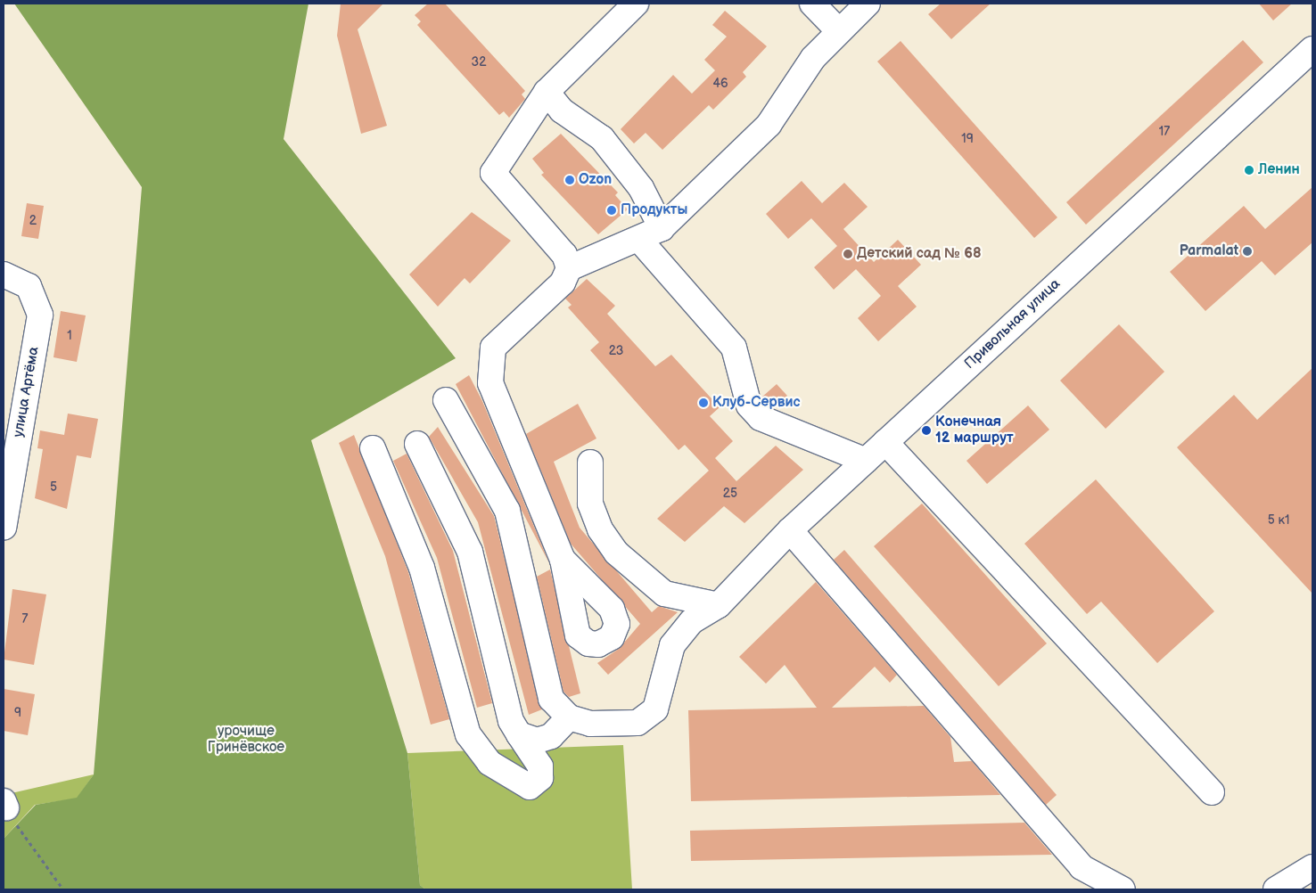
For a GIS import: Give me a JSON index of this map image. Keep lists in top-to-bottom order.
{
  "streets": {
    "street": ["Привольная улица", "улица Артёма"]
  },
  "parks": ["урочище Гринёвское"],
  "places": [
    "Ленин",
    "Ozon",
    "Продукты",
    "Parmalat",
    "Детский сад № 68",
    "Клуб-Сервис",
    "Конечная 12 маршрут"
  ],
  "house_numbers": [
    "32",
    "46",
    "17",
    "19",
    "2",
    "1",
    "23",
    "5",
    "25",
    "5 к1",
    "7",
    "9"
  ]
}
